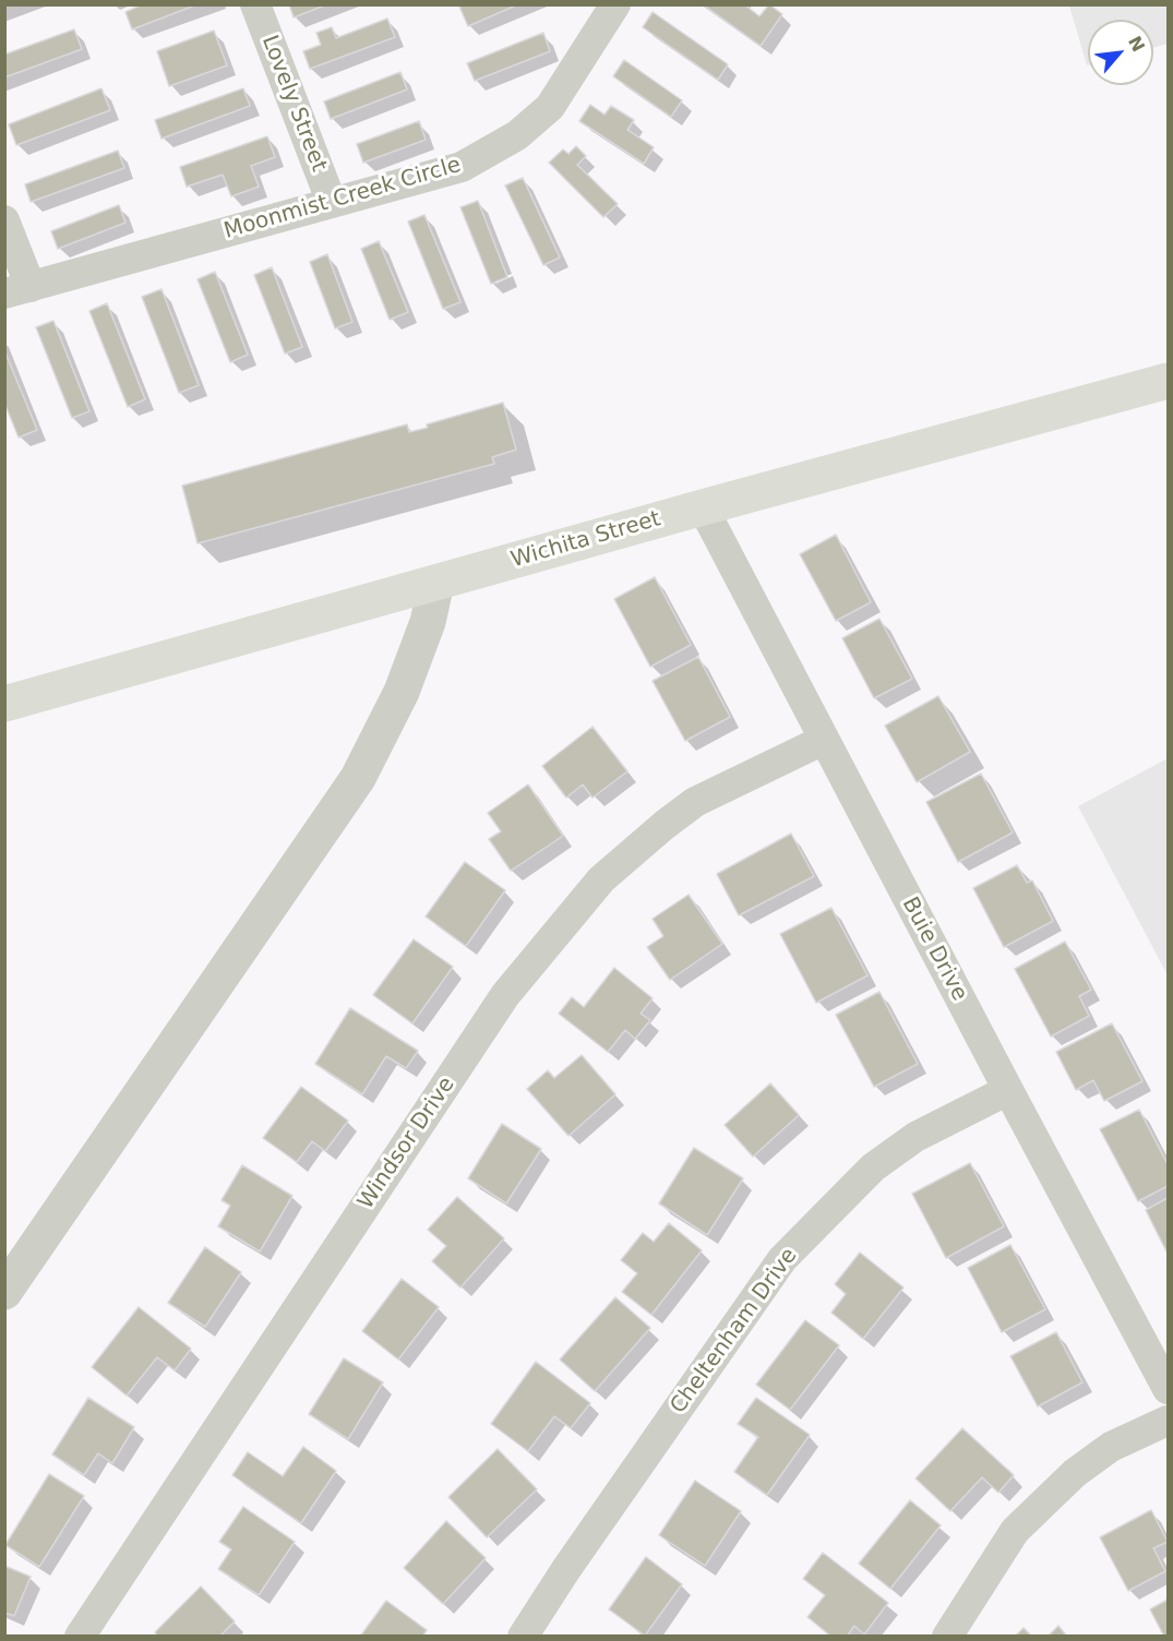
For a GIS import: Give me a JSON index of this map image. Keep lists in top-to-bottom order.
{
  "streets": {
    "main road": ["Wichita Street"],
    "street": [
      "Lovely Street",
      "Moonmist Creek Circle",
      "Buie Drive",
      "Windsor Drive",
      "Cheltenham Drive"
    ]
  },
  "crossings": [
    ["Lovely Street", "Moonmist Creek Circle"],
    ["Wichita Street", "Buie Drive"],
    ["Buie Drive", "Windsor Drive"],
    ["Buie Drive", "Cheltenham Drive"]
  ],
  "north": "top right"
}
